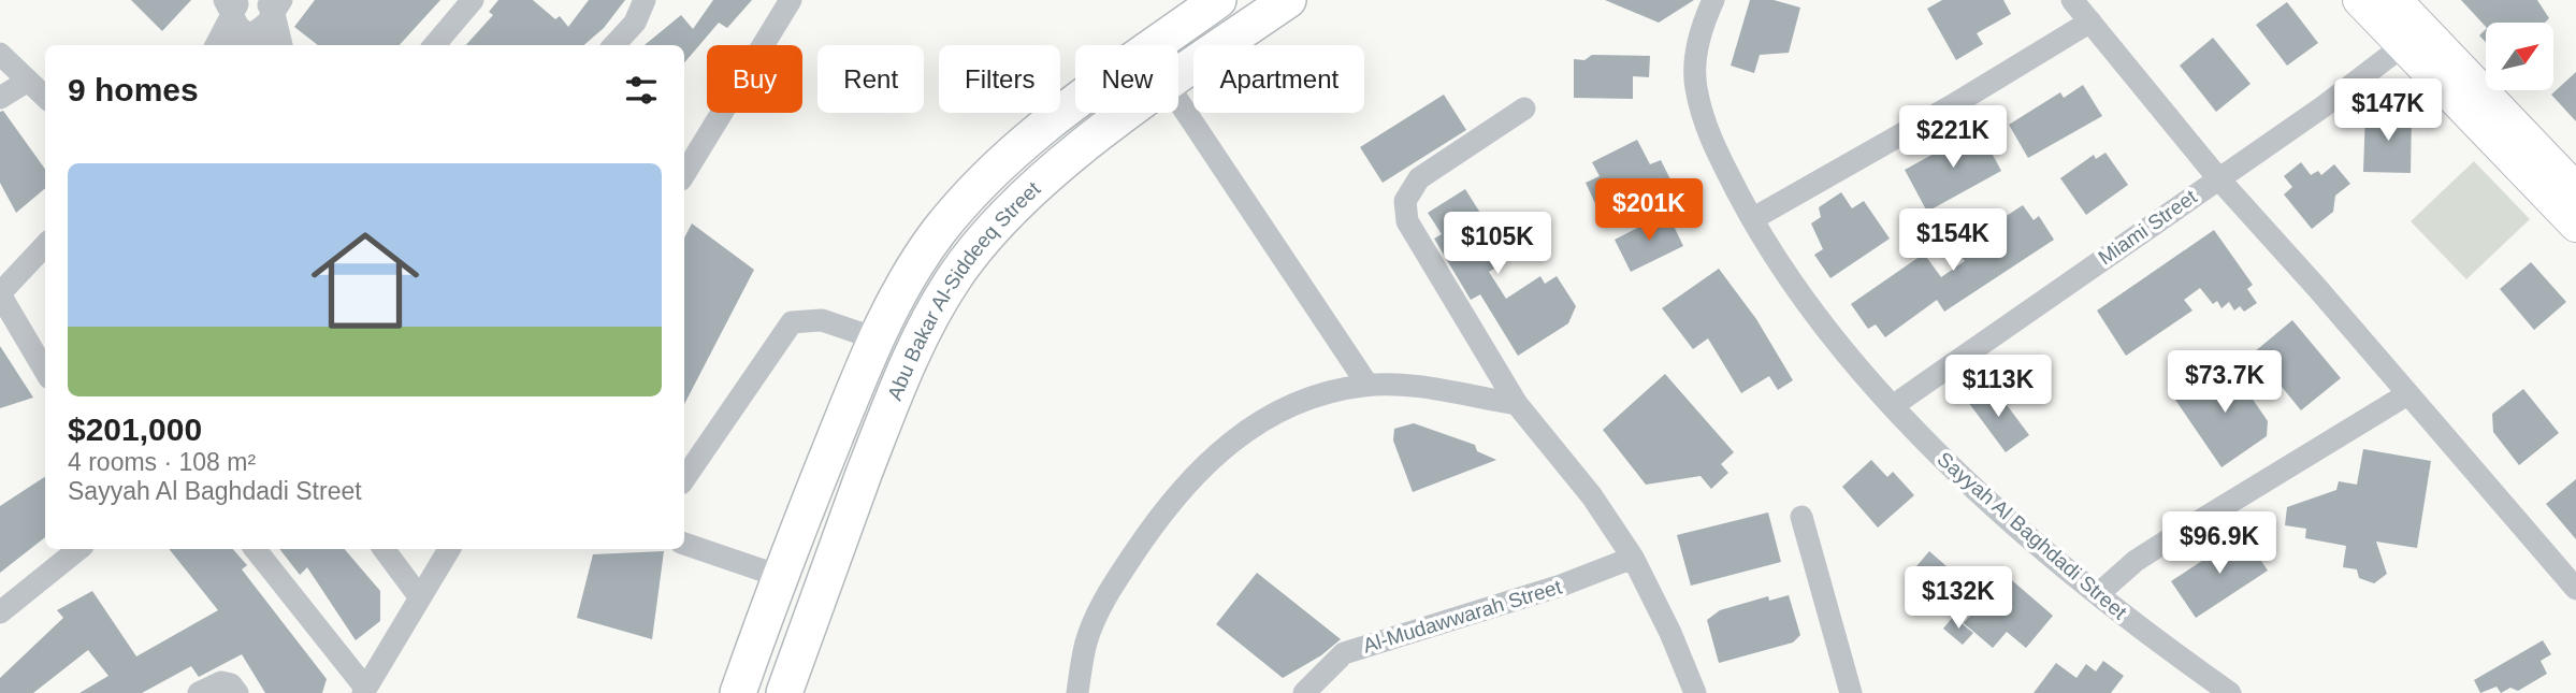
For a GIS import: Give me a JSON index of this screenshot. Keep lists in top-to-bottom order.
{
  "streets": {
    "main road": ["Abu Bakar Al-Siddeeq Street"],
    "street": ["Miami Street", "Sayyah Al Baghdadi Street", "Al-Mudawwarah Street"]
  },
  "crossings": [
    ["Miami Street", "Sayyah Al Baghdadi Street"]
  ],
  "north": "top right",
  "page": {
    "chip": [
      "Buy",
      "Rent",
      "Filters",
      "New",
      "Apartment"
    ],
    "heading": "9 homes",
    "price": [
      "$147K",
      "$221K",
      "$201K",
      "$154K",
      "$105K",
      "$73.7K",
      "$113K",
      "$96.9K",
      "$132K"
    ],
    "list": [
      {
        "name": "$201,000",
        "note": "4 rooms · 108 m² · Sayyah Al Baghdadi Street"
      }
    ]
  }
}
